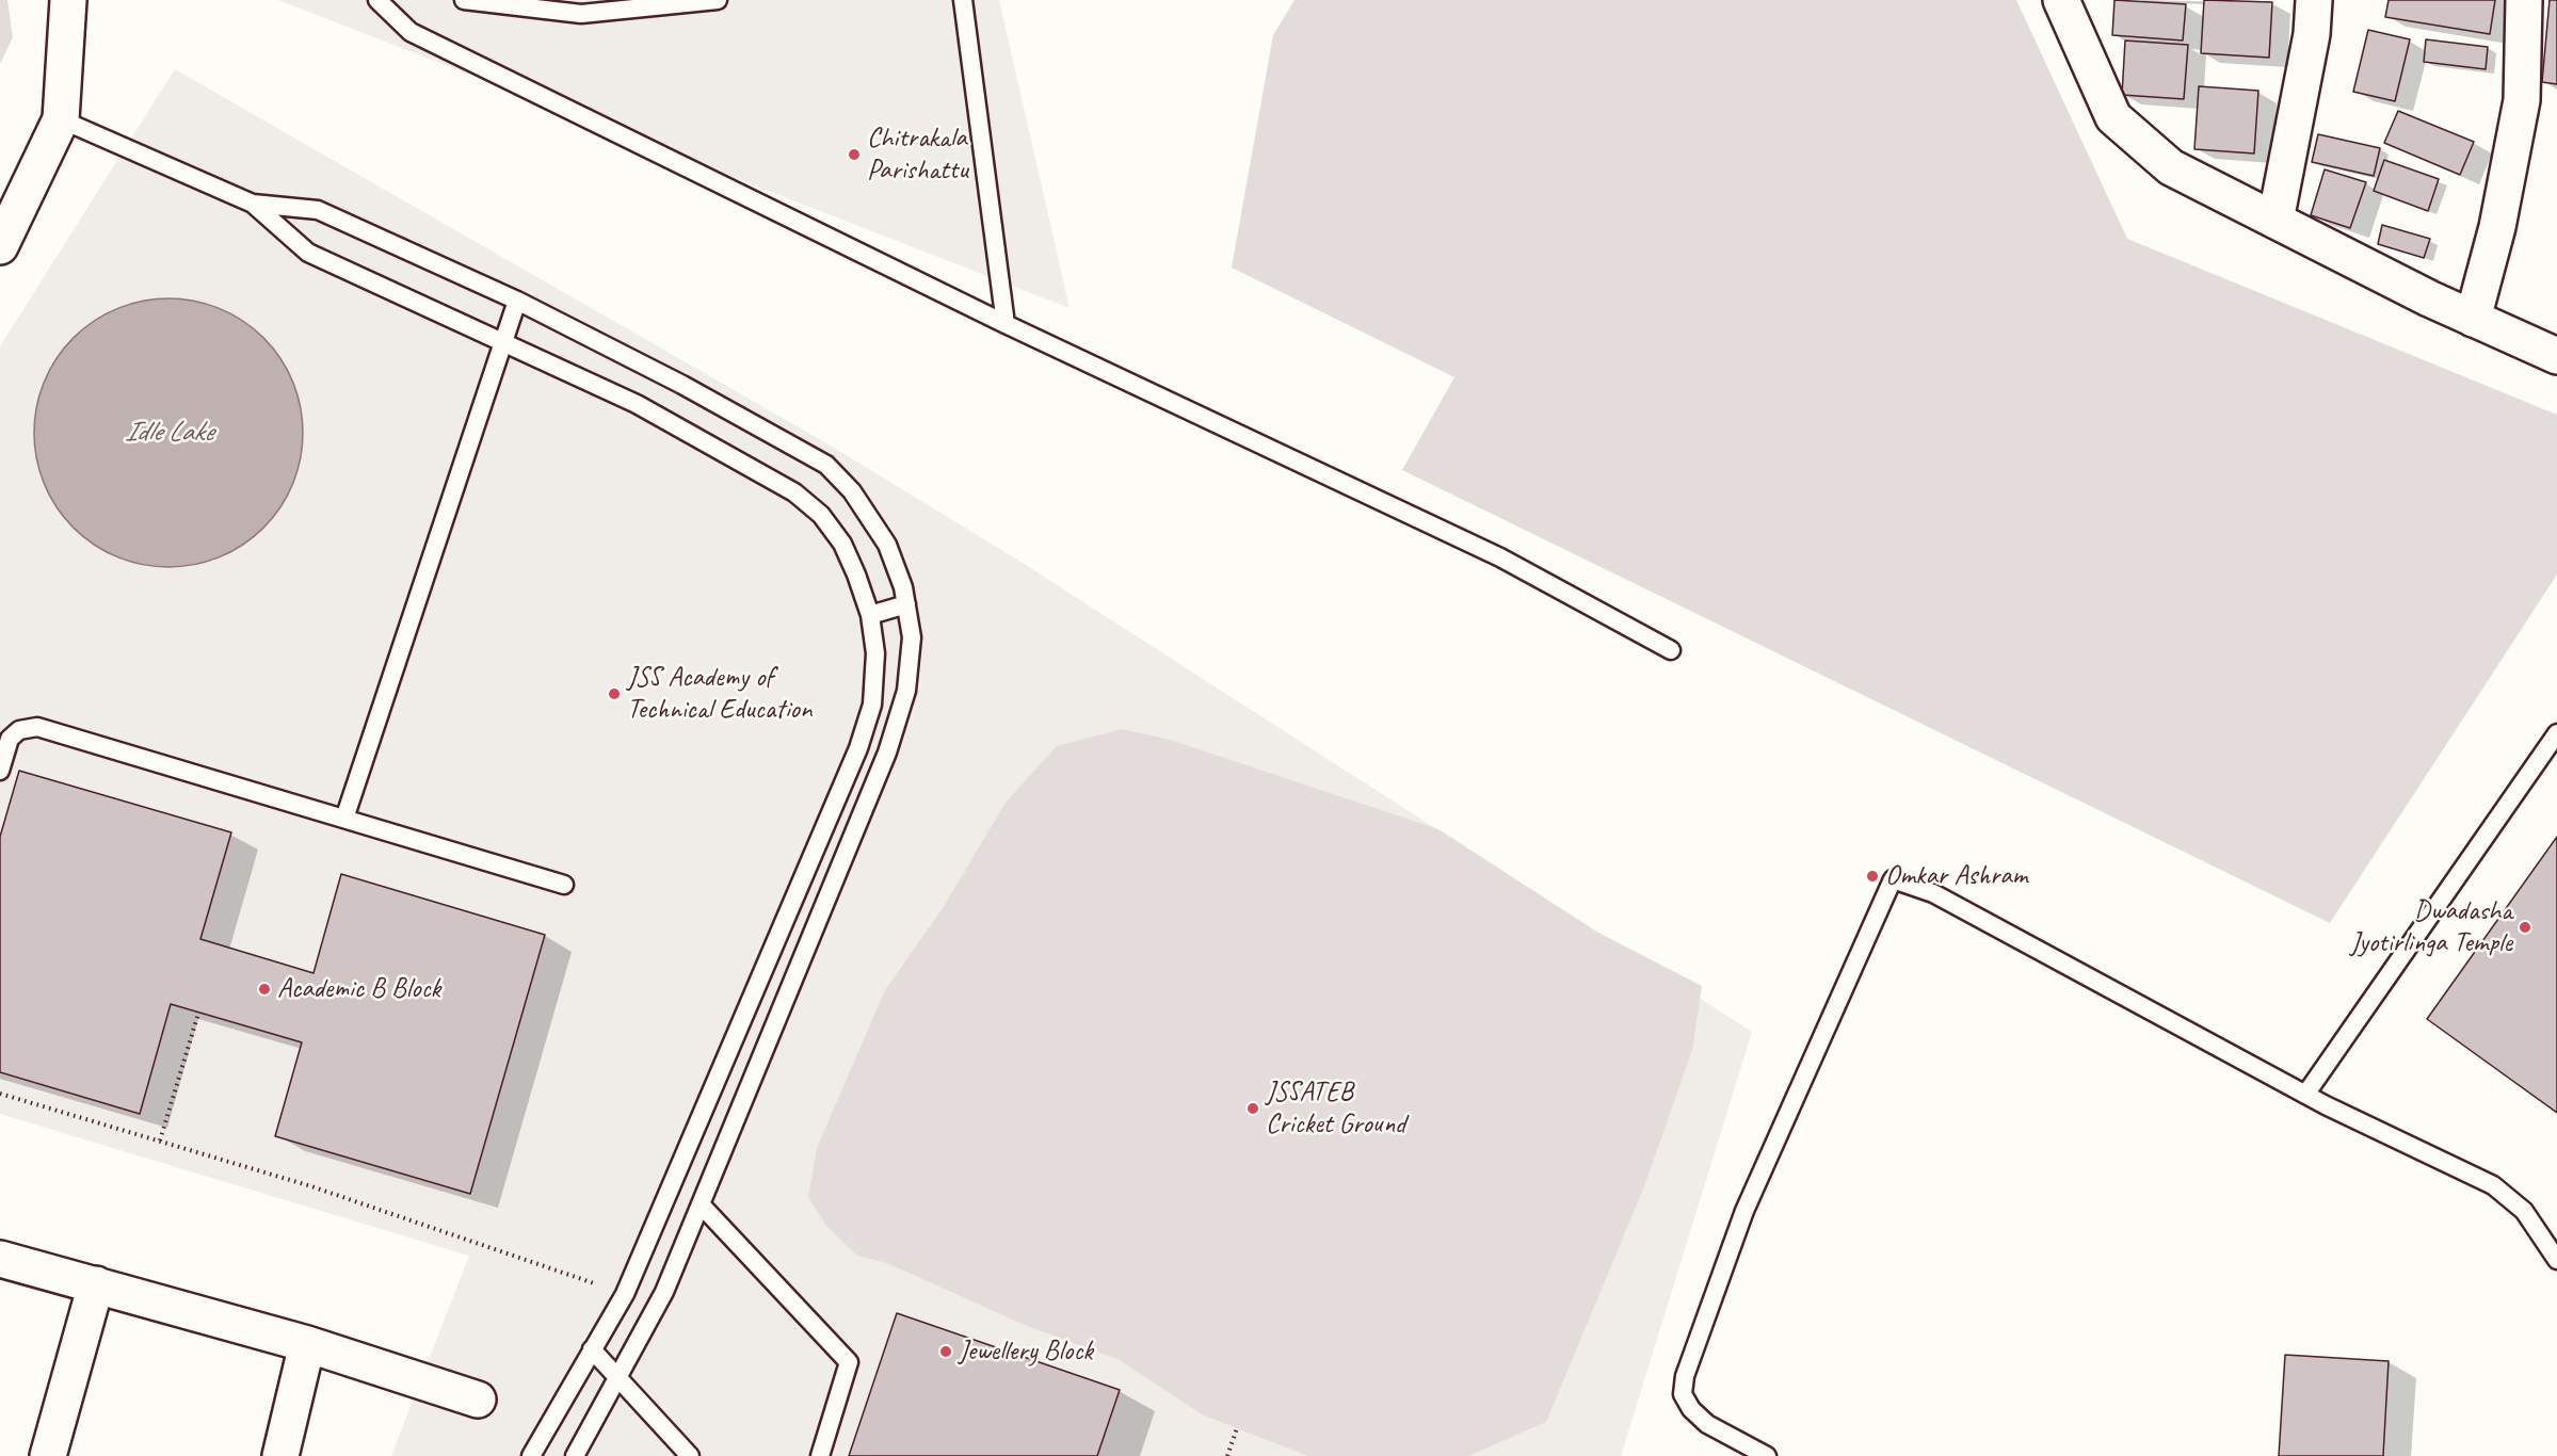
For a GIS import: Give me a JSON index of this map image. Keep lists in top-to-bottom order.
{
  "water": ["Idle Lake"],
  "places": [
    "Chitrakala Parishattu",
    "JSS Academy of Technical Education",
    "Omkar Ashram",
    "Dwadasha Jyotirlinga Temple",
    "Academic B Block",
    "JSSATEB Cricket Ground",
    "Jewellery Block"
  ]
}
